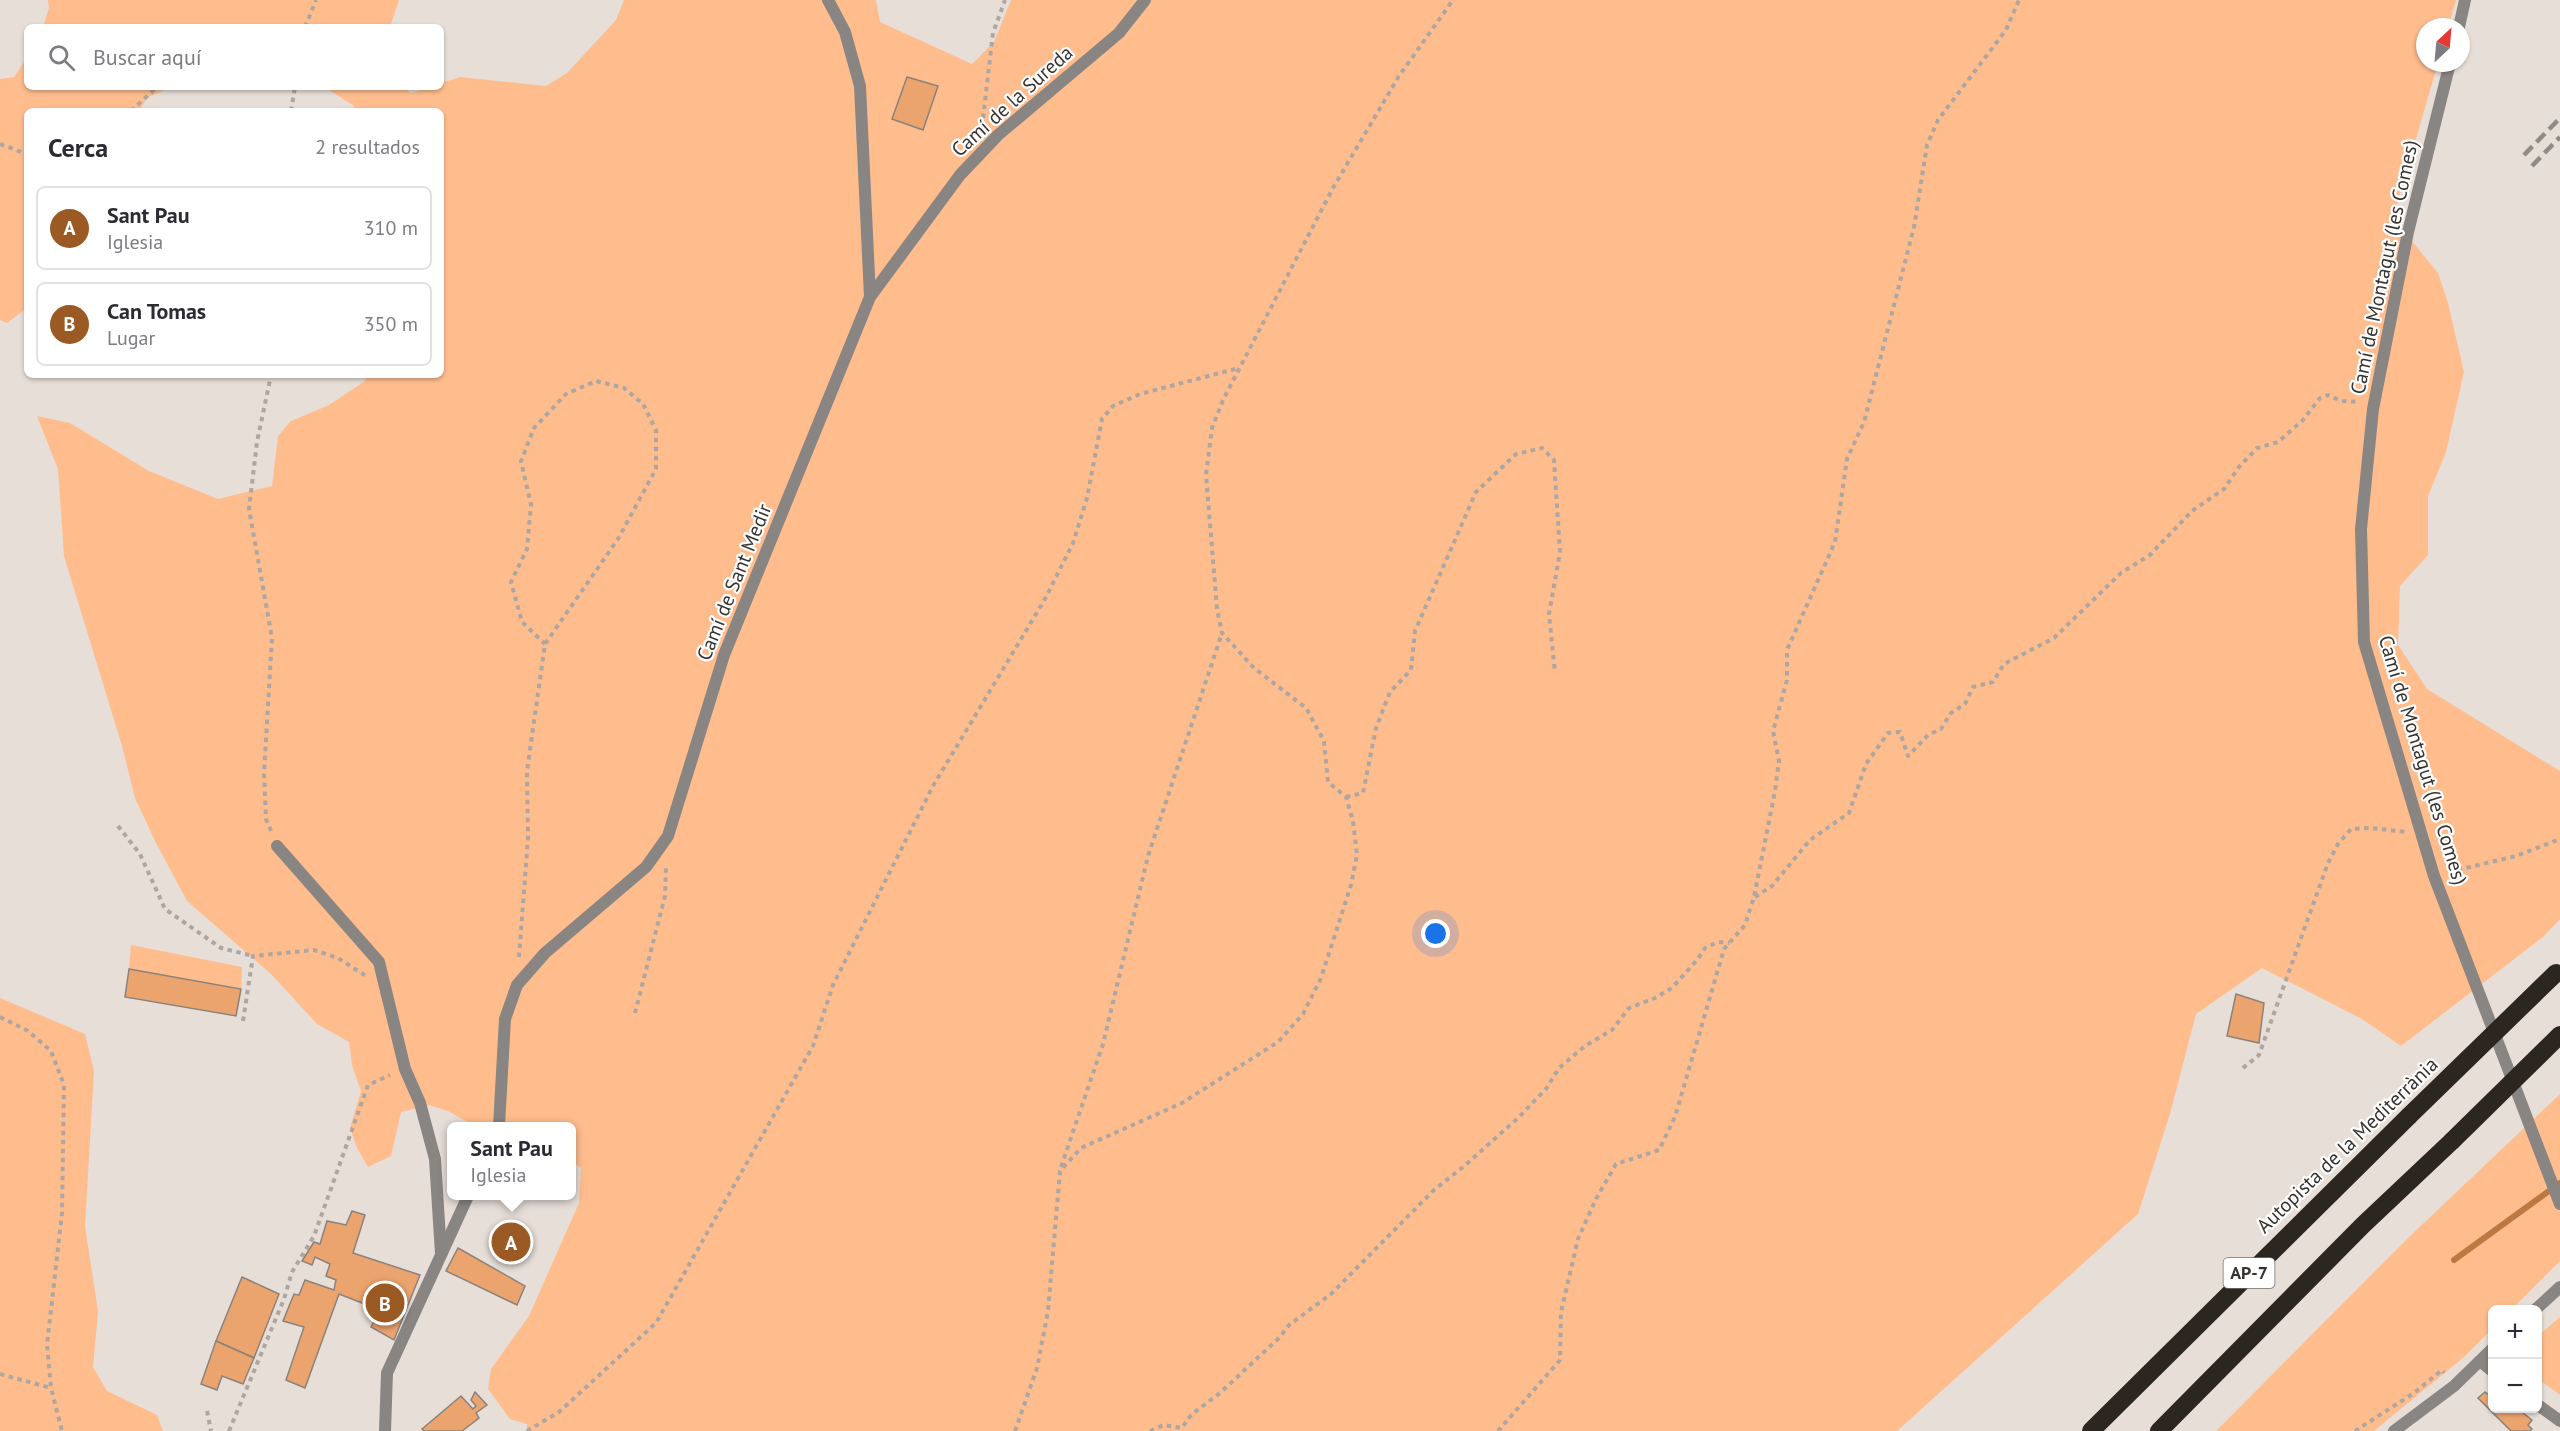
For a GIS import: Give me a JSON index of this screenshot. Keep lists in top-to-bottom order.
{
  "streets": {
    "highway": ["Autopista de la Mediterrània", "AP-7"],
    "street": ["Camí de la Sureda", "Camí de Montagut (les Comes)", "Camí de Sant Medir"]
  },
  "crossings": [
    ["Camí de la Sureda", "Camí de Sant Medir"]
  ],
  "north": "top right",
  "page": {
    "search": "Buscar aquí",
    "heading": ["Cerca", "2 resultados"],
    "list": [
      {
        "mark": "A",
        "name": "Sant Pau",
        "note": "Iglesia",
        "value": "310 m"
      },
      {
        "mark": "B",
        "name": "Can Tomas",
        "note": "Lugar",
        "value": "350 m"
      }
    ],
    "popup": ["Sant Pau", "Iglesia"],
    "pins": ["A", "B"],
    "map_buttons": ["+", "−"]
  }
}
